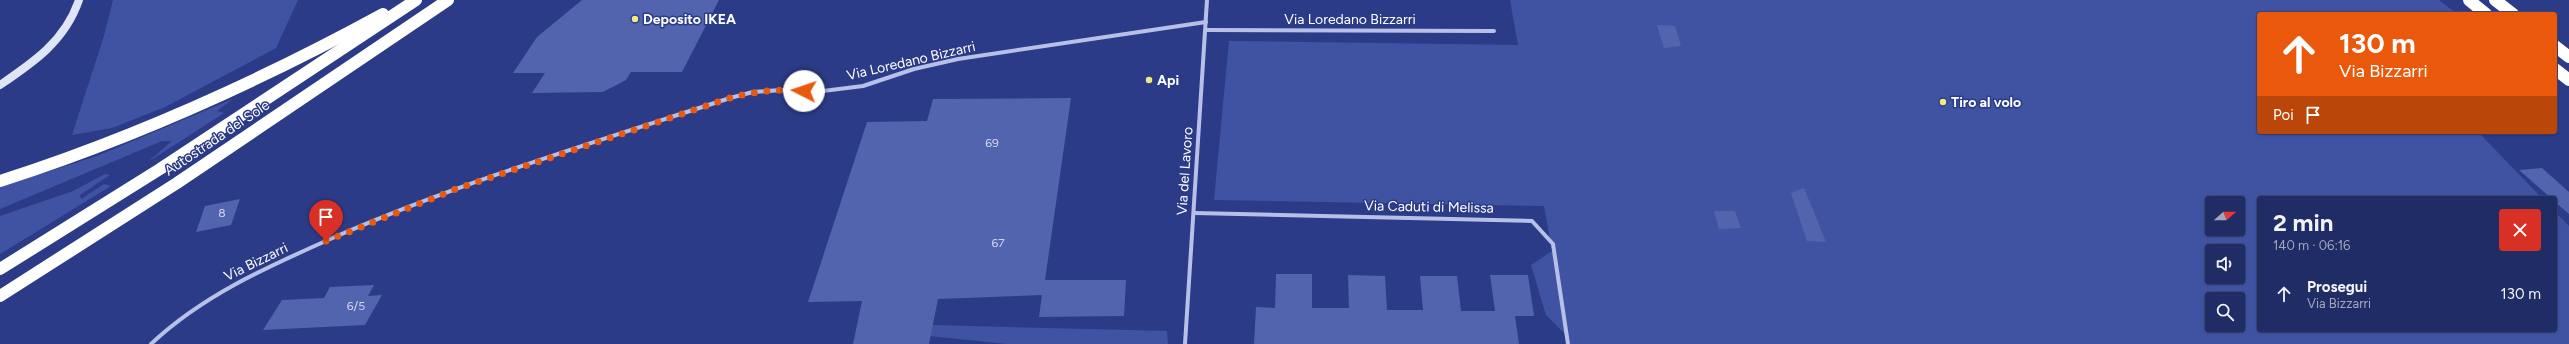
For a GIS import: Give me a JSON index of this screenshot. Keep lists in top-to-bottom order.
{
  "streets": {
    "highway": ["Autostrada del Sole"],
    "street": [
      "Via Loredano Bizzarri",
      "Via del Lavoro",
      "Via Caduti di Melissa",
      "Via Bizzarri"
    ]
  },
  "crossings": [
    ["Via Loredano Bizzarri", "Via del Lavoro"],
    ["Via Loredano Bizzarri", "Via Bizzarri"],
    ["Via del Lavoro", "Via Caduti di Melissa"]
  ],
  "places": ["Deposito IKEA", "Api", "Tiro al volo"],
  "house_numbers": [
    "69",
    "8",
    "67",
    "6/5"
  ],
  "north": "right",
  "page": {
    "turn": ["130 m", "Via Bizzarri"],
    "then": "Poi",
    "heading": ["2 min", "140 m · 06:16"],
    "list": [
      {
        "name": "Prosegui",
        "note": "Via Bizzarri",
        "value": "130 m"
      }
    ]
  }
}
